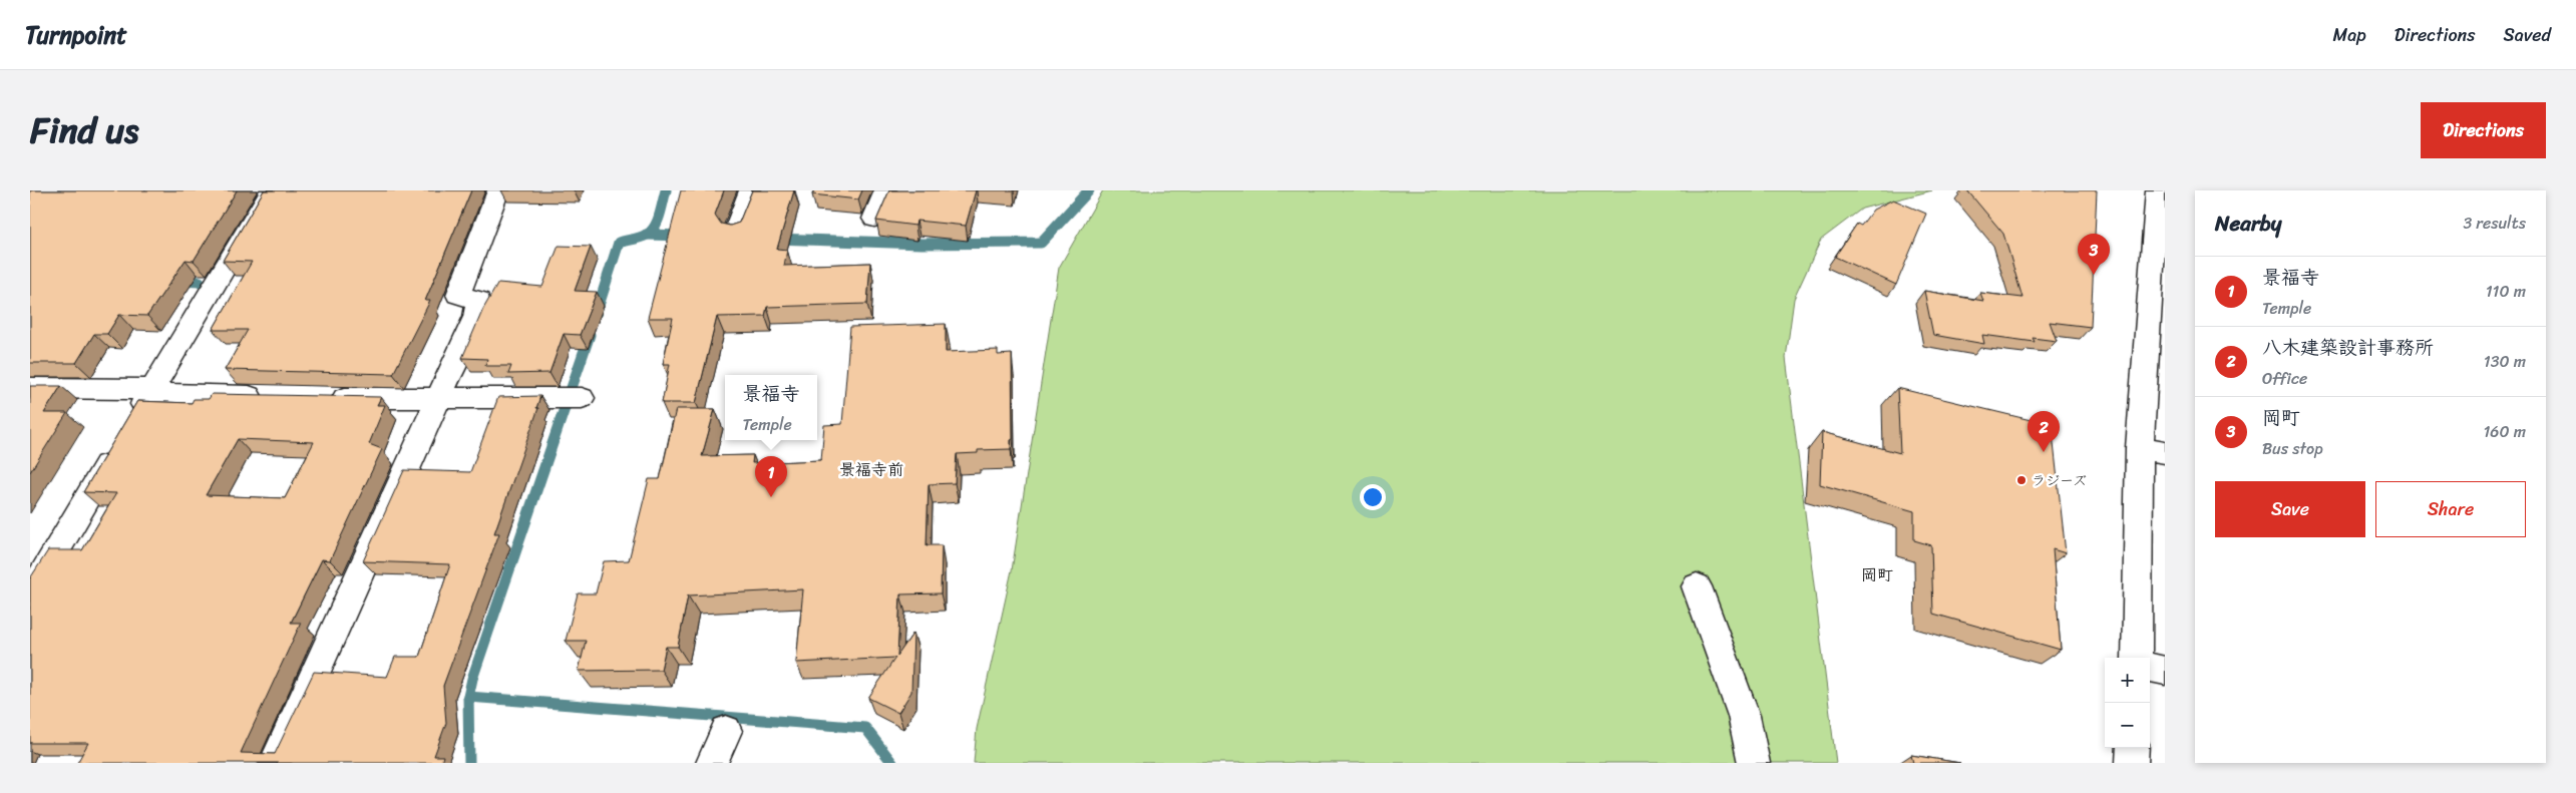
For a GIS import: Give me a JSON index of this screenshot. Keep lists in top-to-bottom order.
{
  "districts": ["景福寺前", "岡町"],
  "places": ["ラジーズ"],
  "page": {
    "header": "Turnpoint",
    "nav": ["Map", "Directions", "Saved"],
    "title": "Find us",
    "buttons": [
      "Directions",
      ["Save", "Share"]
    ],
    "heading": ["Nearby", "3 results"],
    "pins": ["3", "2", "1"],
    "list": [
      {
        "mark": "1",
        "name": "景福寺",
        "note": "Temple",
        "value": "110 m"
      },
      {
        "mark": "2",
        "name": "八木建築設計事務所",
        "note": "Office",
        "value": "130 m"
      },
      {
        "mark": "3",
        "name": "岡町",
        "note": "Bus stop",
        "value": "160 m"
      }
    ],
    "popup": ["景福寺", "Temple"],
    "map_buttons": ["+", "−"]
  }
}
